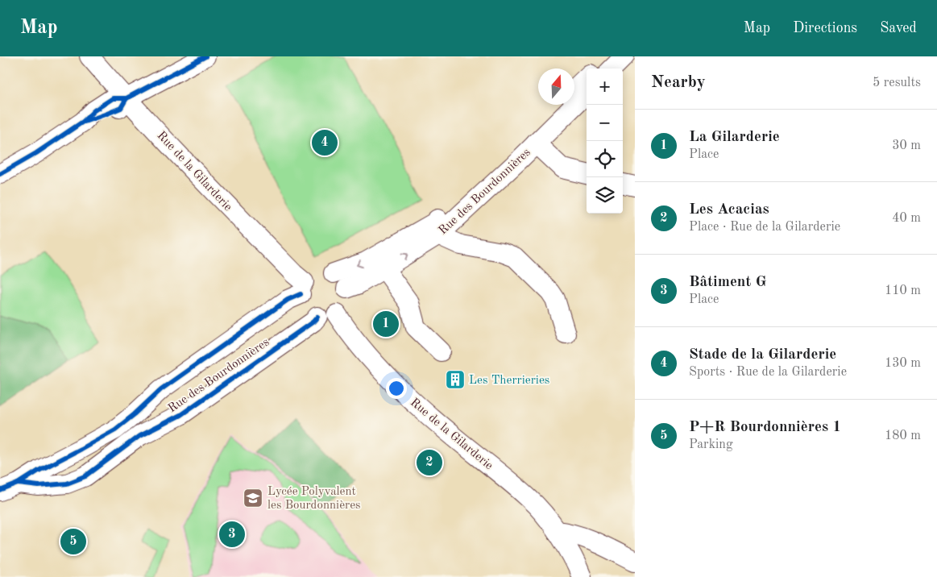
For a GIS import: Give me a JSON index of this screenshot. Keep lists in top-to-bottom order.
{
  "streets": {
    "street": ["Rue de la Gilarderie", "Rue des Bourdonnières"]
  },
  "crossings": [
    ["Rue de la Gilarderie", "Rue des Bourdonnières"]
  ],
  "places": {
    "building": ["Les Therrieries"],
    "school or university": ["Lycée Polyvalent les Bourdonnières"]
  },
  "north": "top",
  "page": {
    "header": "Map",
    "nav": ["Map", "Directions", "Saved"],
    "heading": ["Nearby", "5 results"],
    "map_buttons": ["+", "−"],
    "list": [
      {
        "mark": "1",
        "name": "La Gilarderie",
        "note": "Place",
        "value": "30 m"
      },
      {
        "mark": "2",
        "name": "Les Acacias",
        "note": "Place · Rue de la Gilarderie",
        "value": "40 m"
      },
      {
        "mark": "3",
        "name": "Bâtiment G",
        "note": "Place",
        "value": "110 m"
      },
      {
        "mark": "4",
        "name": "Stade de la Gilarderie",
        "note": "Sports · Rue de la Gilarderie",
        "value": "130 m"
      },
      {
        "mark": "5",
        "name": "P+R Bourdonnières 1",
        "note": "Parking",
        "value": "180 m"
      }
    ],
    "pins": [
      "4",
      "1",
      "2",
      "3",
      "5"
    ]
  }
}
